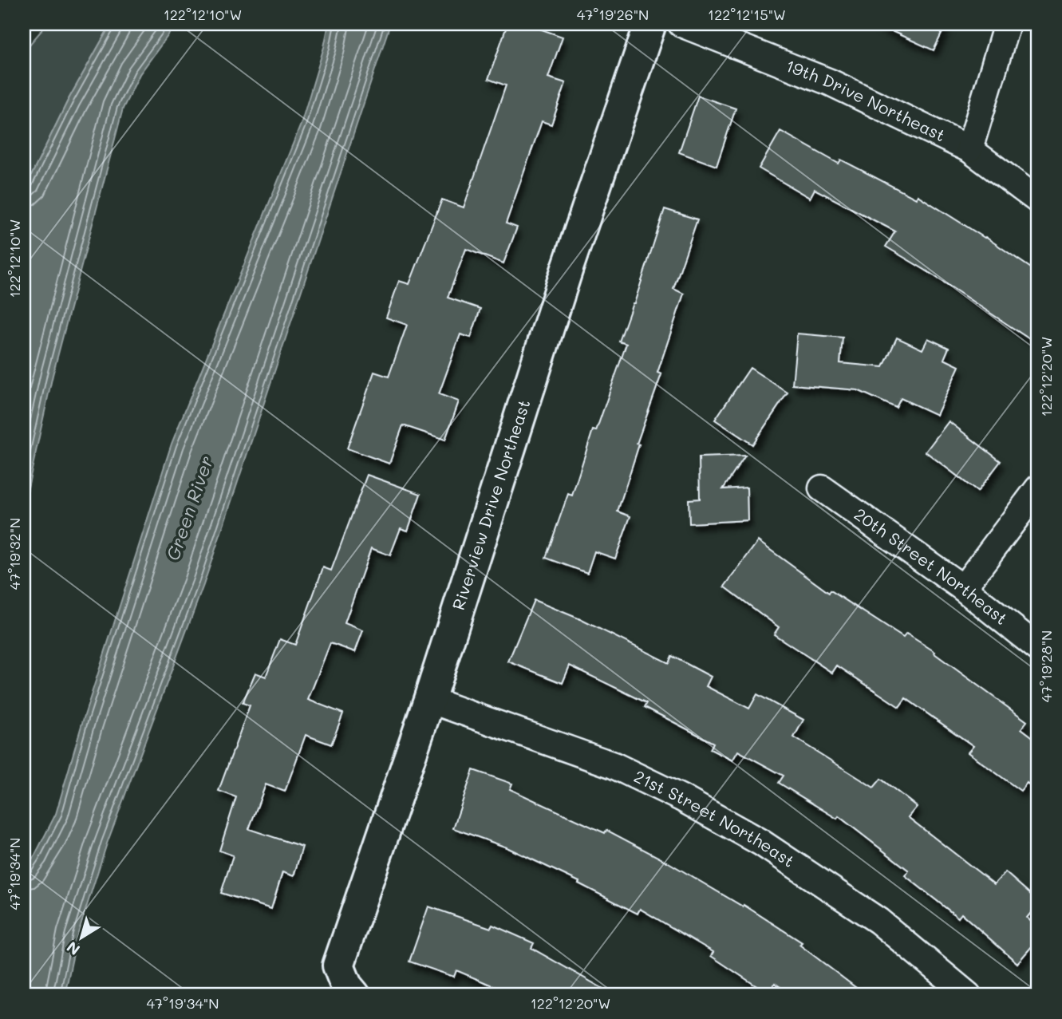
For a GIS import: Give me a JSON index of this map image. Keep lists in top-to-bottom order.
{
  "streets": {
    "street": [
      "19th Drive Northeast",
      "Riverview Drive Northeast",
      "20th Street Northeast",
      "21st Street Northeast"
    ]
  },
  "crossings": [
    ["Riverview Drive Northeast", "21st Street Northeast"]
  ],
  "water": ["Green River"],
  "north": "bottom left",
  "coordinates": [
    "122°12'10\"W",
    "47°19'26\"N",
    "122°12'15\"W",
    "122°12'20\"W",
    "47°19'32\"N",
    "47°19'28\"N",
    "47°19'34\"N"
  ]
}
